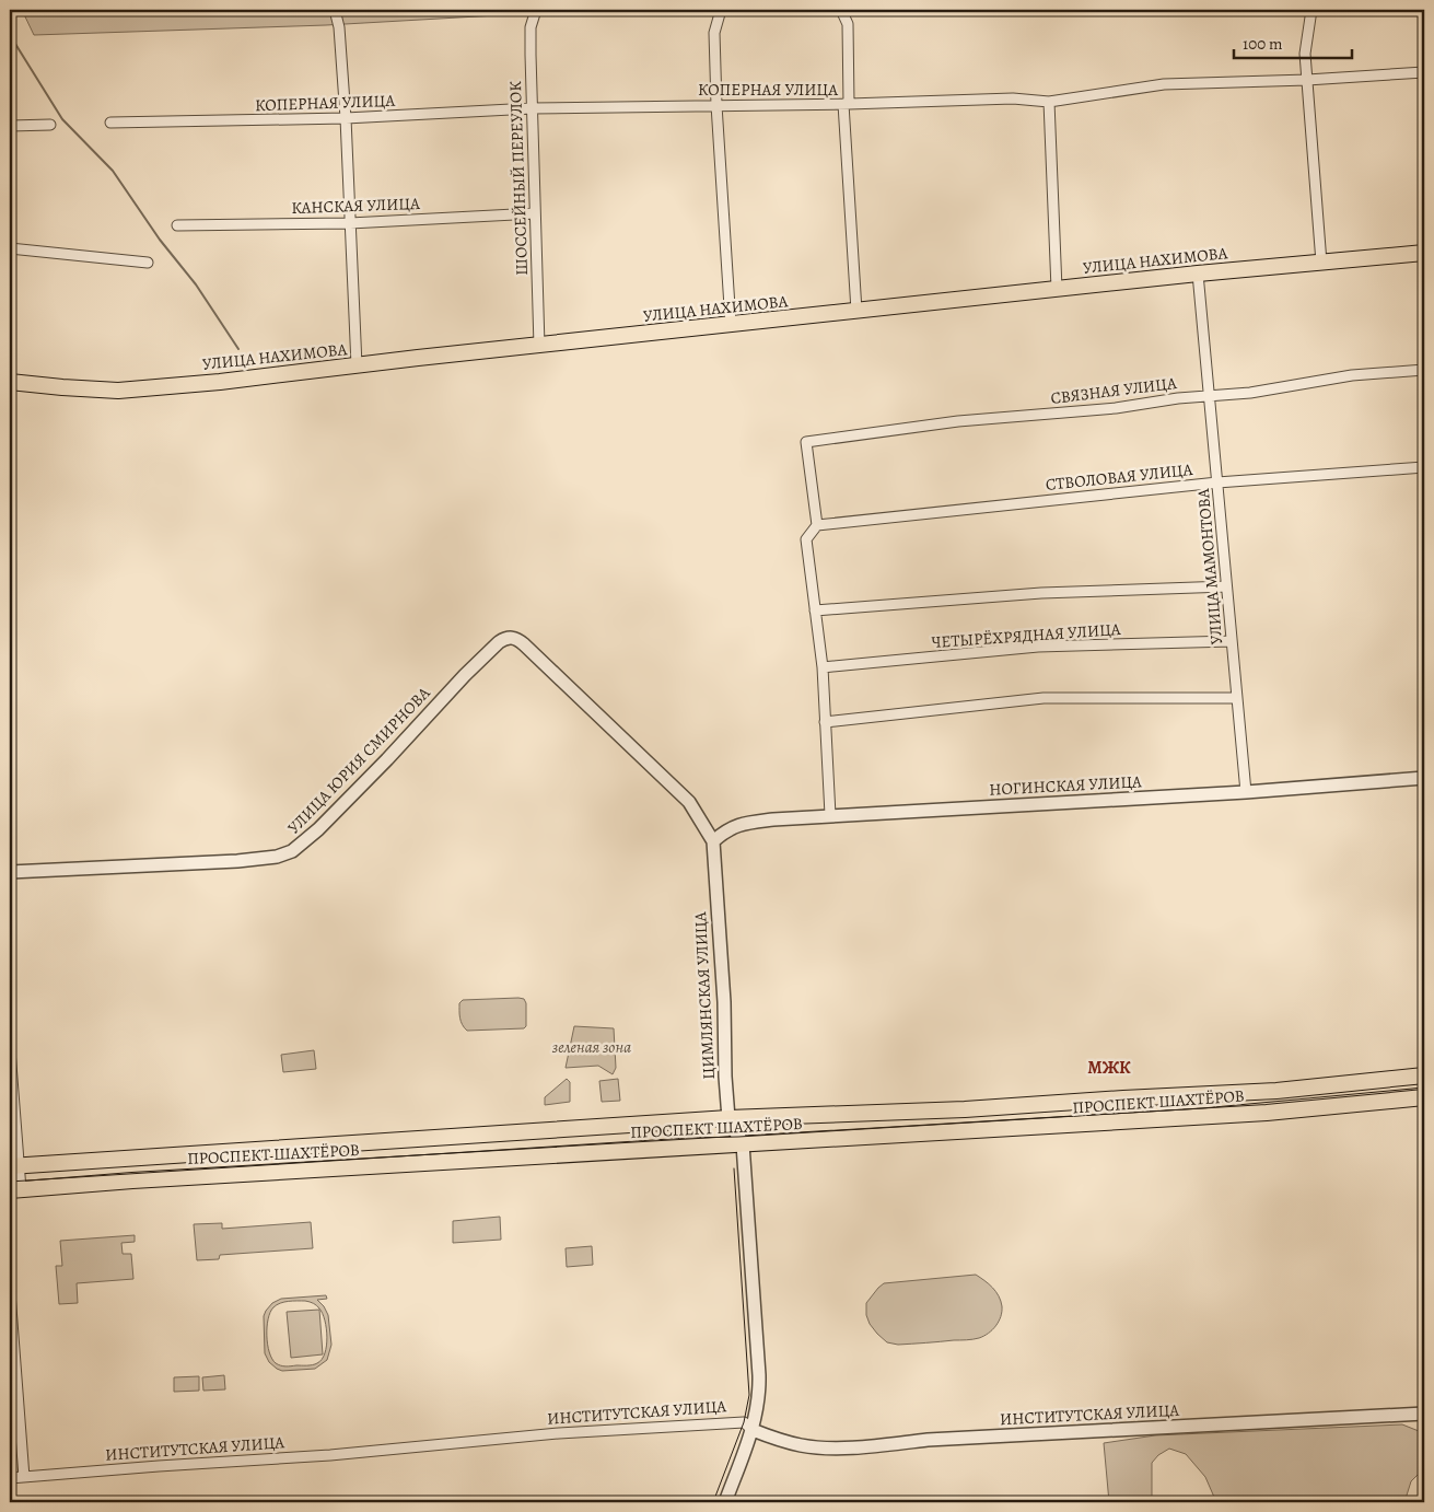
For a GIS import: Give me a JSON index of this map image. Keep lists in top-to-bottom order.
{
  "streets": {
    "main road": ["УЛИЦА НАХИМОВА", "ЦИМЛЯНСКАЯ УЛИЦА", "ПРОСПЕКТ ШАХТЁРОВ"],
    "street": [
      "КОПЕРНАЯ УЛИЦА",
      "ШОССЕЙНЫЙ ПЕРЕУЛОК",
      "КАНСКАЯ УЛИЦА",
      "СВЯЗНАЯ УЛИЦА",
      "СТВОЛОВАЯ УЛИЦА",
      "УЛИЦА МАМОНТОВА",
      "ЧЕТЫРЁХРЯДНАЯ УЛИЦА",
      "УЛИЦА ЮРИЯ СМИРНОВА",
      "НОГИНСКАЯ УЛИЦА",
      "ИНСТИТУТСКАЯ УЛИЦА"
    ]
  },
  "crossings": [
    ["КОПЕРНАЯ УЛИЦА", "ШОССЕЙНЫЙ ПЕРЕУЛОК"],
    ["ШОССЕЙНЫЙ ПЕРЕУЛОК", "КАНСКАЯ УЛИЦА"],
    ["ШОССЕЙНЫЙ ПЕРЕУЛОК", "УЛИЦА НАХИМОВА"],
    ["УЛИЦА НАХИМОВА", "УЛИЦА МАМОНТОВА"],
    ["СВЯЗНАЯ УЛИЦА", "СТВОЛОВАЯ УЛИЦА"],
    ["СВЯЗНАЯ УЛИЦА", "УЛИЦА МАМОНТОВА"],
    ["СТВОЛОВАЯ УЛИЦА", "УЛИЦА МАМОНТОВА"],
    ["УЛИЦА МАМОНТОВА", "ЧЕТЫРЁХРЯДНАЯ УЛИЦА"],
    ["УЛИЦА МАМОНТОВА", "НОГИНСКАЯ УЛИЦА"],
    ["УЛИЦА ЮРИЯ СМИРНОВА", "ЦИМЛЯНСКАЯ УЛИЦА"],
    ["НОГИНСКАЯ УЛИЦА", "ЦИМЛЯНСКАЯ УЛИЦА"],
    ["ЦИМЛЯНСКАЯ УЛИЦА", "ПРОСПЕКТ ШАХТЁРОВ"],
    ["ЦИМЛЯНСКАЯ УЛИЦА", "ИНСТИТУТСКАЯ УЛИЦА"]
  ],
  "districts": ["МЖК"],
  "parks": ["зеленая зона"],
  "scale_bar": "100 m"
}
